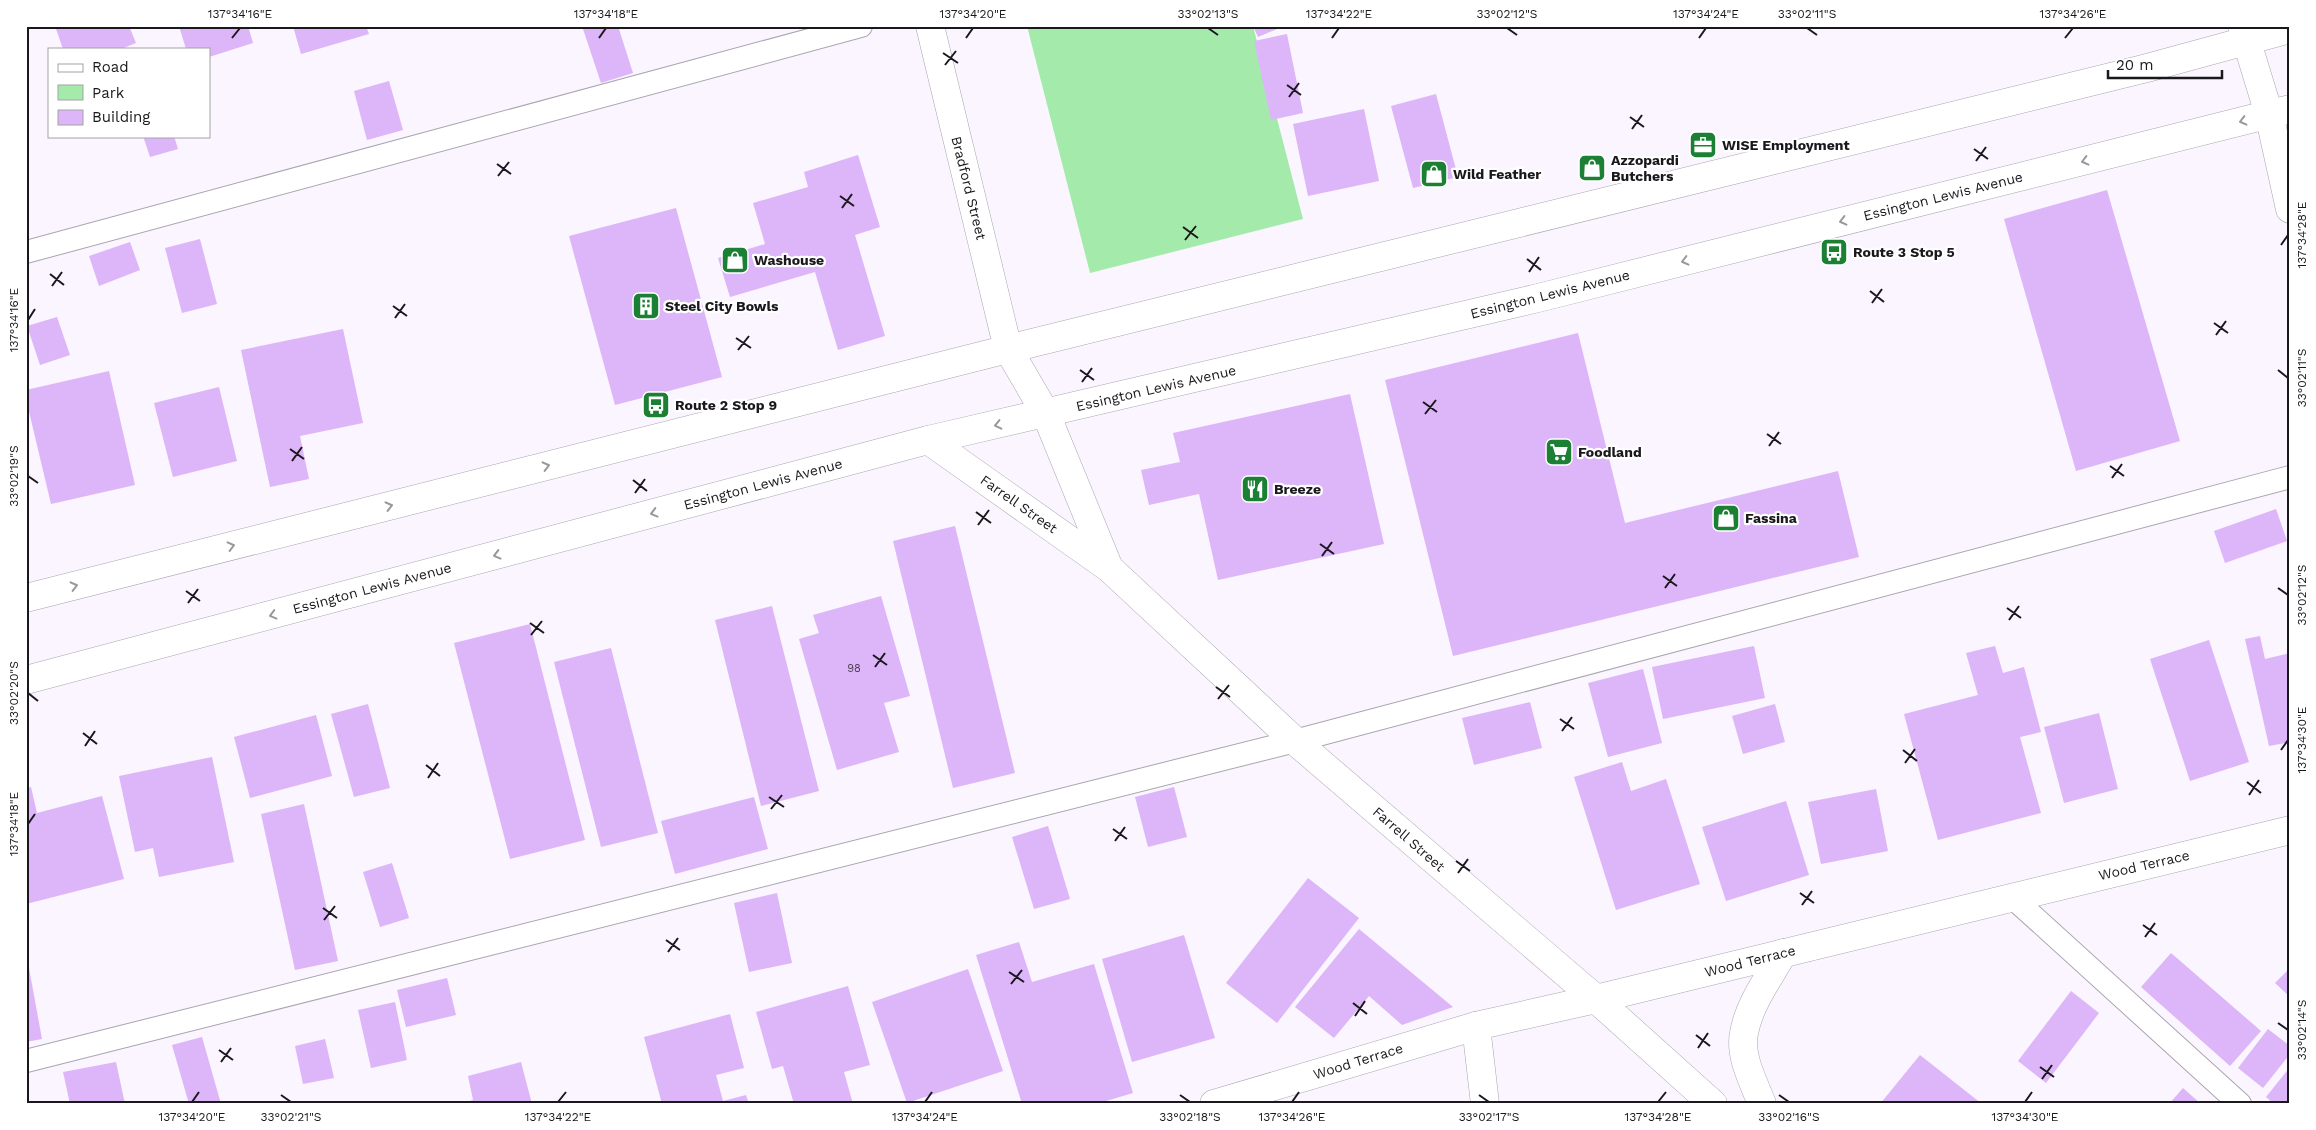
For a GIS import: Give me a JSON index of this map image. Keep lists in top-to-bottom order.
{
  "streets": {
    "street": [
      "Bradford Street",
      "Essington Lewis Avenue",
      "Farrell Street",
      "Wood Terrace"
    ]
  },
  "crossings": [
    ["Bradford Street", "Essington Lewis Avenue"],
    ["Bradford Street", "Farrell Street"],
    ["Essington Lewis Avenue", "Farrell Street"],
    ["Farrell Street", "Wood Terrace"]
  ],
  "places": {
    "office": ["WISE Employment"],
    "shop": [
      "Azzopardi Butchers",
      "Wild Feather",
      "Washouse",
      "Fassina"
    ],
    "bus stop": ["Route 3 Stop 5", "Route 2 Stop 9"],
    "building": ["Steel City Bowls"],
    "supermarket": ["Foodland"],
    "restaurant": ["Breeze"]
  },
  "house_numbers": ["98"],
  "legend": ["Road", "Park", "Building"],
  "scale_bar": "20 m",
  "coordinates": [
    "137°34'16\"E",
    "137°34'18\"E",
    "137°34'20\"E",
    "33°02'13\"S",
    "137°34'22\"E",
    "33°02'12\"S",
    "137°34'24\"E",
    "33°02'11\"S",
    "137°34'26\"E",
    "137°34'28\"E",
    "33°02'19\"S",
    "33°02'20\"S",
    "137°34'30\"E",
    "33°02'14\"S",
    "33°02'21\"S",
    "33°02'18\"S",
    "33°02'17\"S",
    "33°02'16\"S"
  ]
}
